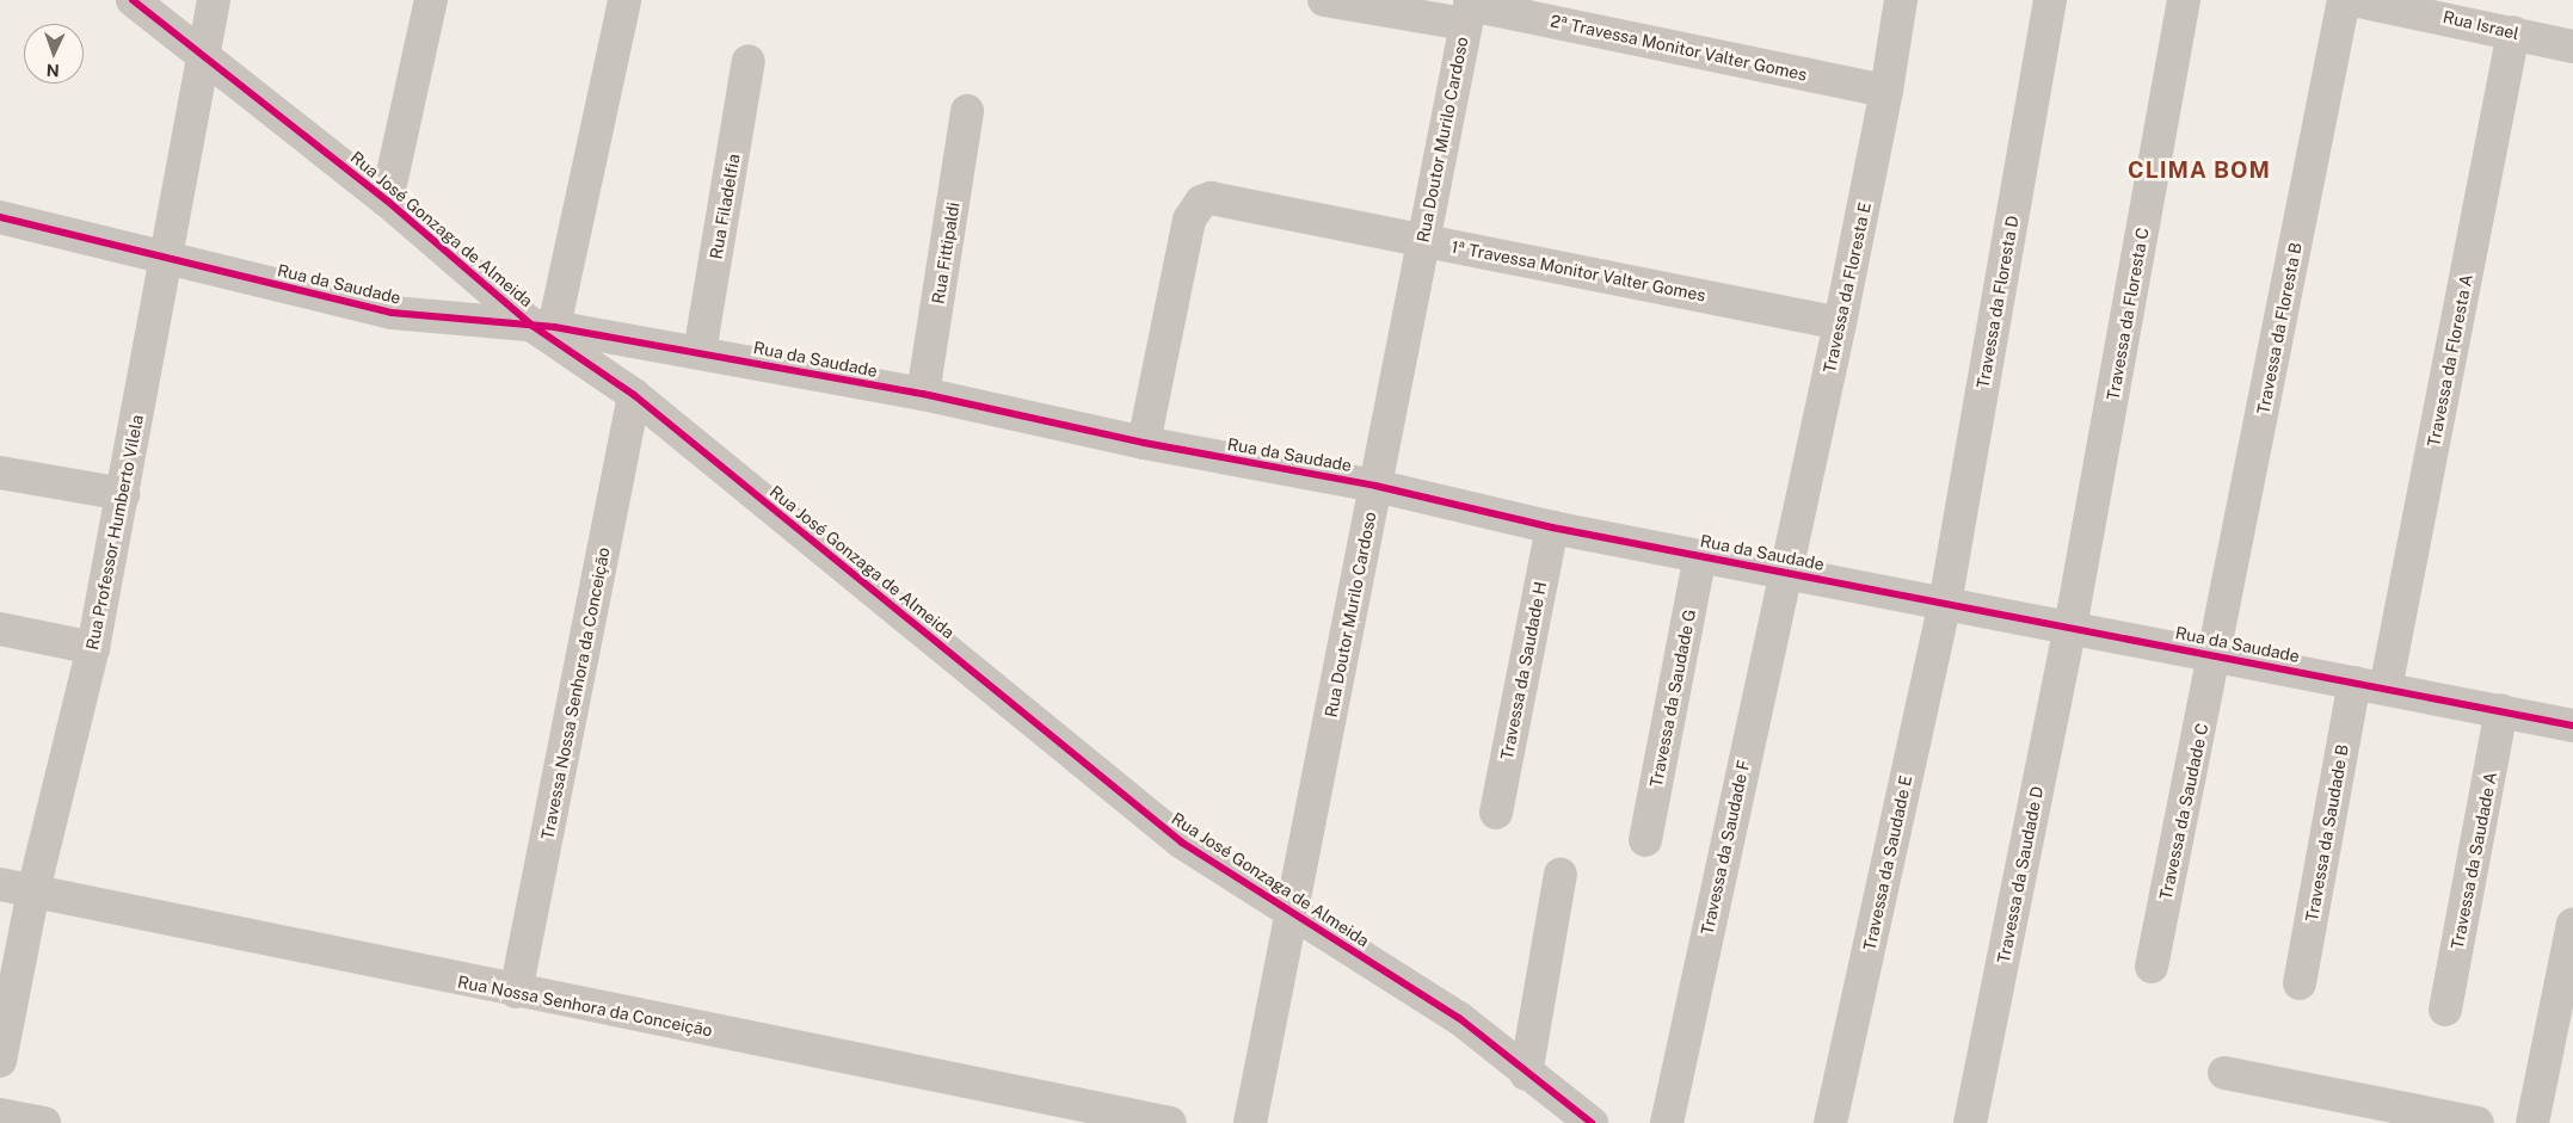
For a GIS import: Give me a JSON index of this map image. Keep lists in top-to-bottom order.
{
  "streets": {
    "street": [
      "Rua Israel",
      "2ª Travessa Monitor Valter Gomes",
      "Rua Doutor Murilo Cardoso",
      "Rua Filadelfia",
      "Rua José Gonzaga de Almeida",
      "Rua Fittipaldi",
      "1ª Travessa Monitor Valter Gomes",
      "Rua da Saudade",
      "Travessa da Floresta E",
      "Travessa da Floresta D",
      "Travessa da Floresta C",
      "Travessa da Floresta B",
      "Travessa da Floresta A",
      "Rua Professor Humberto Vilela",
      "Travessa da Saudade H",
      "Travessa Nossa Senhora da Conceição",
      "Travessa da Saudade G",
      "Travessa da Saudade C",
      "Travessa da Saudade B",
      "Travessa da Saudade F",
      "Travessa da Saudade A",
      "Travessa da Saudade E",
      "Travessa da Saudade D",
      "Rua Nossa Senhora da Conceição"
    ]
  },
  "crossings": [
    ["Rua Israel", "Travessa da Floresta A"],
    ["2ª Travessa Monitor Valter Gomes", "Rua Doutor Murilo Cardoso"],
    ["2ª Travessa Monitor Valter Gomes", "Travessa da Floresta E"],
    ["Rua Doutor Murilo Cardoso", "Rua José Gonzaga de Almeida"],
    ["Rua Doutor Murilo Cardoso", "1ª Travessa Monitor Valter Gomes"],
    ["Rua Doutor Murilo Cardoso", "Rua da Saudade"],
    ["Rua Filadelfia", "Rua da Saudade"],
    ["Rua José Gonzaga de Almeida", "Rua da Saudade"],
    ["Rua José Gonzaga de Almeida", "Rua Professor Humberto Vilela"],
    ["Rua José Gonzaga de Almeida", "Travessa Nossa Senhora da Conceição"],
    ["Rua Fittipaldi", "Rua da Saudade"],
    ["1ª Travessa Monitor Valter Gomes", "Rua da Saudade"],
    ["1ª Travessa Monitor Valter Gomes", "Travessa da Floresta E"],
    ["Rua da Saudade", "Travessa da Floresta E"],
    ["Rua da Saudade", "Travessa da Floresta D"],
    ["Rua da Saudade", "Travessa da Floresta C"],
    ["Rua da Saudade", "Travessa da Floresta B"],
    ["Rua da Saudade", "Travessa da Floresta A"],
    ["Rua da Saudade", "Rua Professor Humberto Vilela"],
    ["Rua da Saudade", "Travessa da Saudade H"],
    ["Rua da Saudade", "Travessa da Saudade G"],
    ["Rua da Saudade", "Travessa da Saudade C"],
    ["Rua da Saudade", "Travessa da Saudade B"],
    ["Rua da Saudade", "Travessa da Saudade F"],
    ["Rua da Saudade", "Travessa da Saudade A"],
    ["Rua da Saudade", "Travessa da Saudade E"],
    ["Rua da Saudade", "Travessa da Saudade D"],
    ["Travessa da Floresta E", "Travessa da Saudade F"],
    ["Travessa da Floresta D", "Travessa da Saudade E"],
    ["Travessa da Floresta C", "Travessa da Saudade D"],
    ["Travessa da Floresta B", "Travessa da Saudade C"],
    ["Rua Professor Humberto Vilela", "Rua Nossa Senhora da Conceição"],
    ["Travessa Nossa Senhora da Conceição", "Rua Nossa Senhora da Conceição"]
  ],
  "districts": ["CLIMA BOM"],
  "north": "bottom"
}
